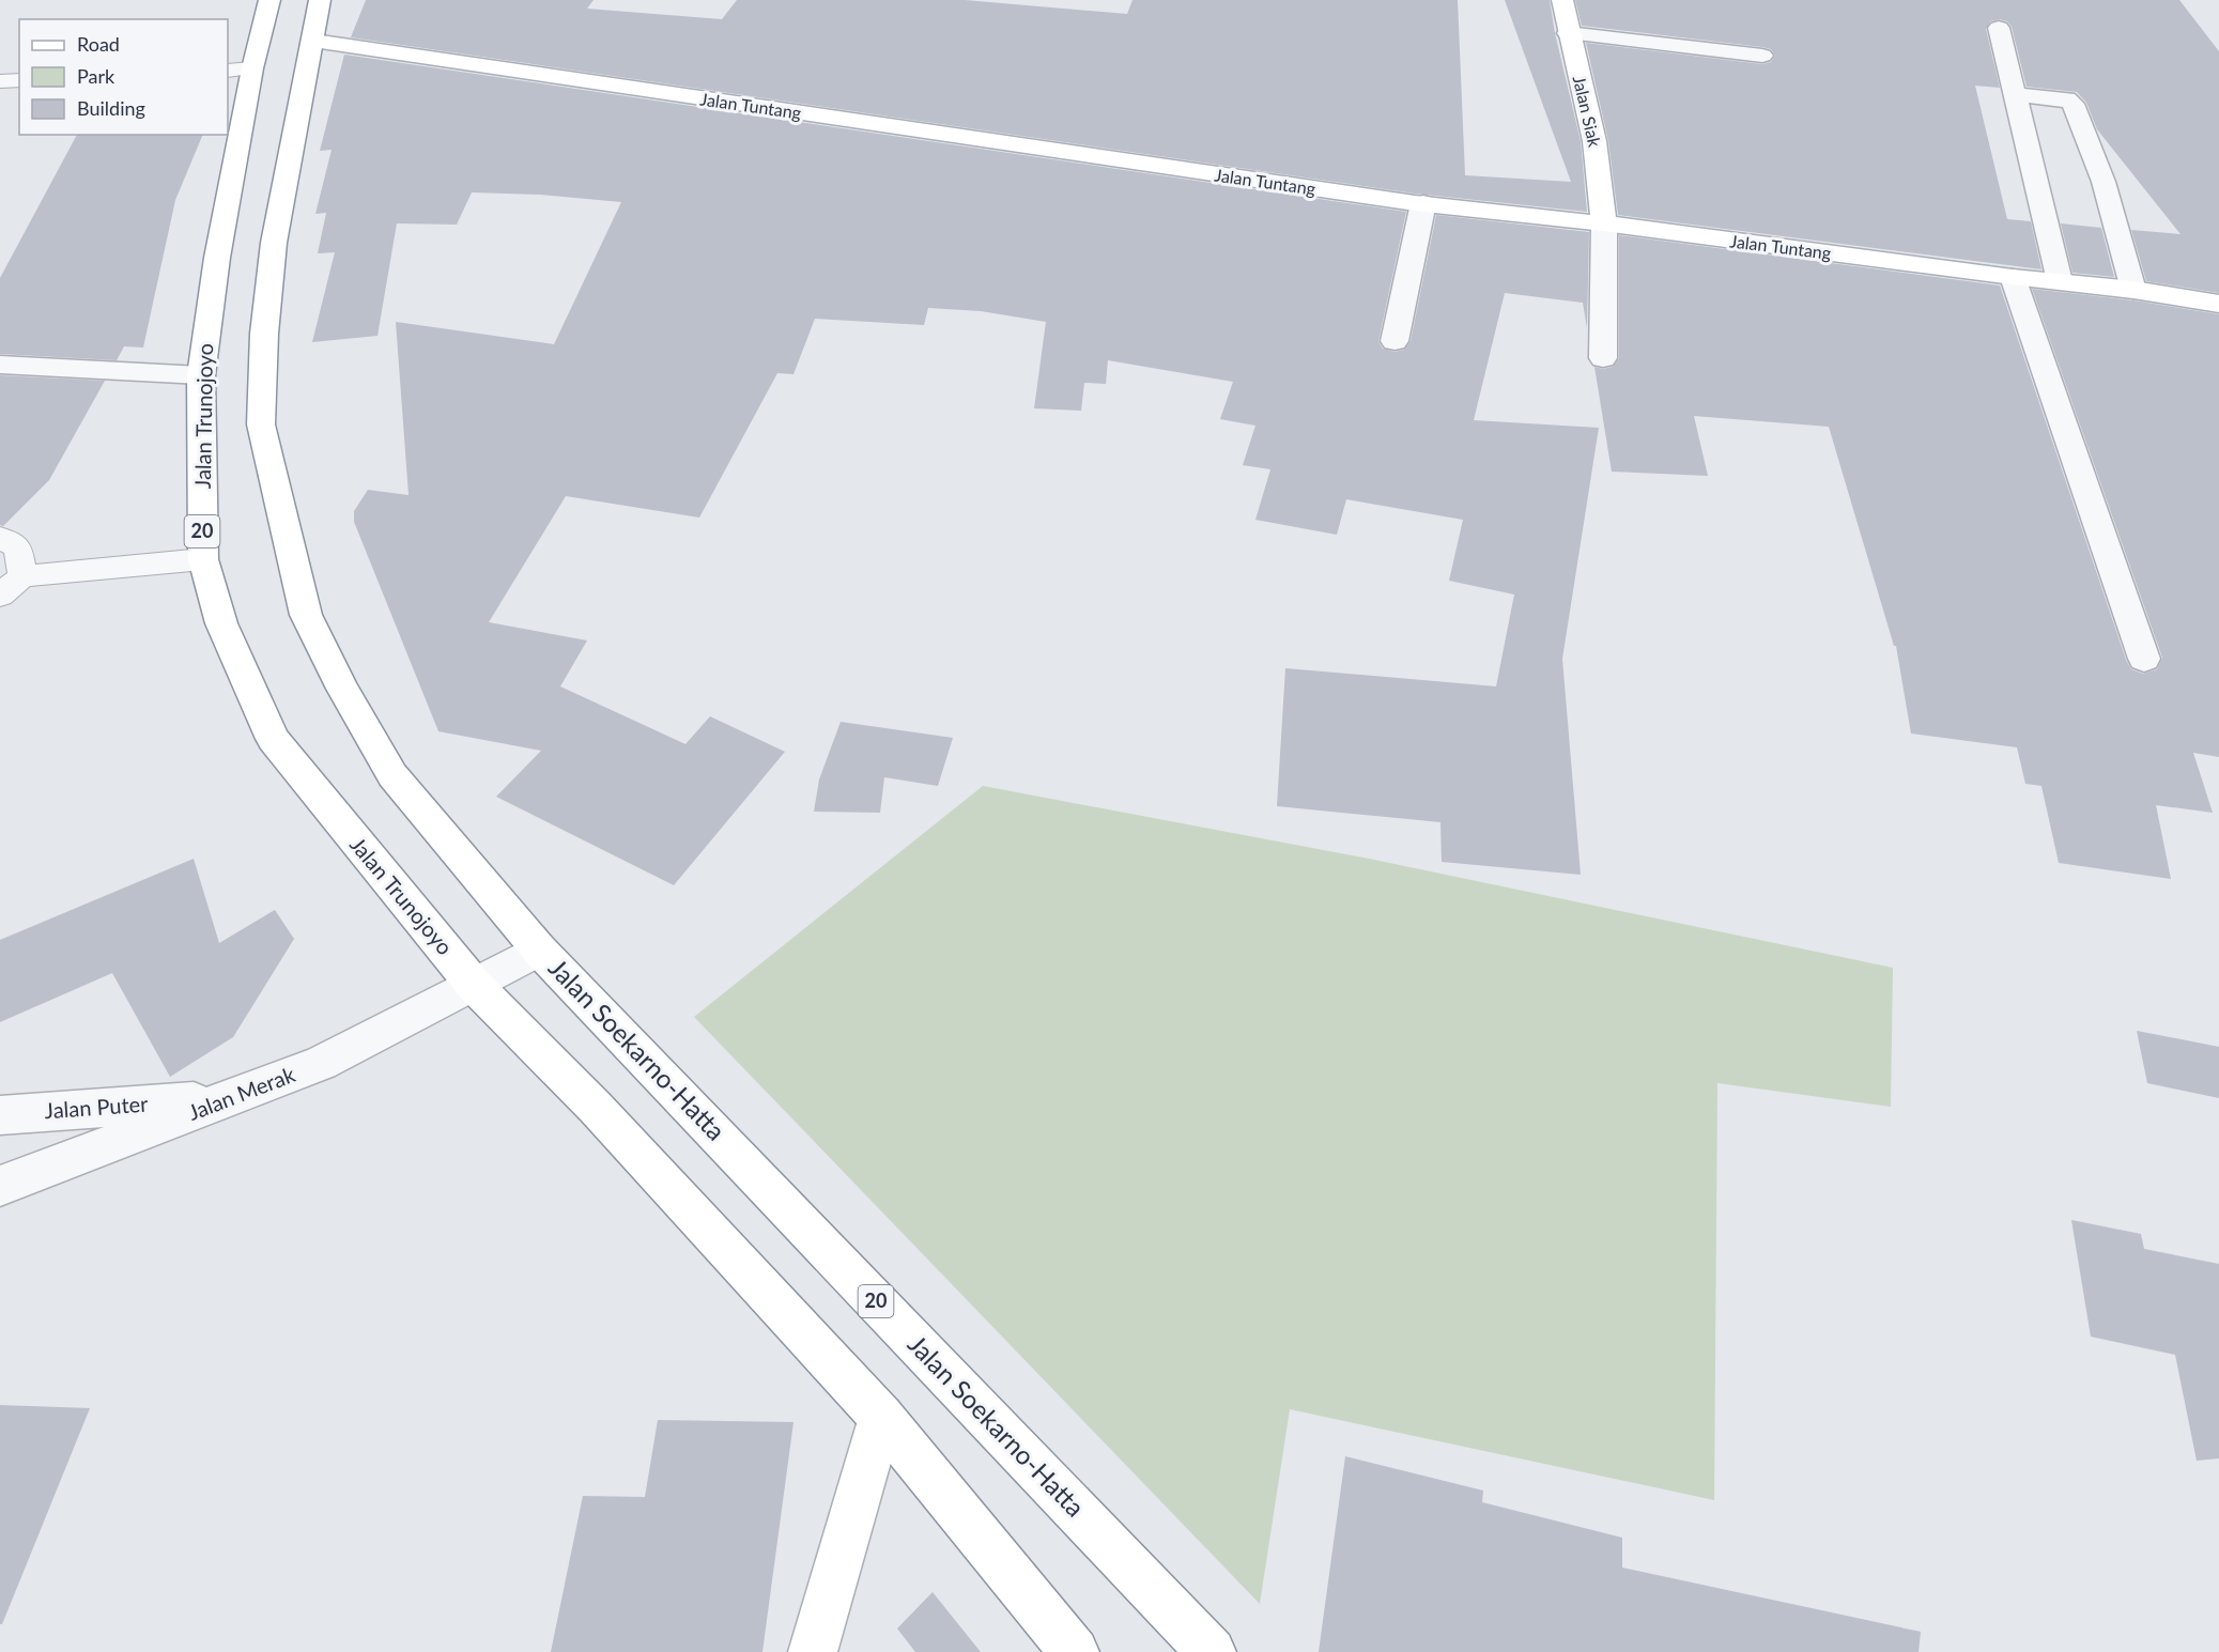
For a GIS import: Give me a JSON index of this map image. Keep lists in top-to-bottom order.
{
  "streets": {
    "main road": [
      "Jalan Tuntang",
      "Jalan Siak",
      "Jalan Trunojoyo",
      "20",
      "Jalan Soekarno-Hatta"
    ],
    "street": ["Jalan Merak", "Jalan Puter"]
  },
  "crossings": [
    ["Jalan Tuntang", "Jalan Siak"],
    ["Jalan Tuntang", "20"],
    ["Jalan Trunojoyo", "20"],
    ["Jalan Trunojoyo", "Jalan Merak"],
    ["20", "Jalan Soekarno-Hatta"],
    ["20", "Jalan Merak"],
    ["Jalan Soekarno-Hatta", "Jalan Merak"],
    ["Jalan Merak", "Jalan Puter"]
  ],
  "legend": ["Road", "Park", "Building"]
}
